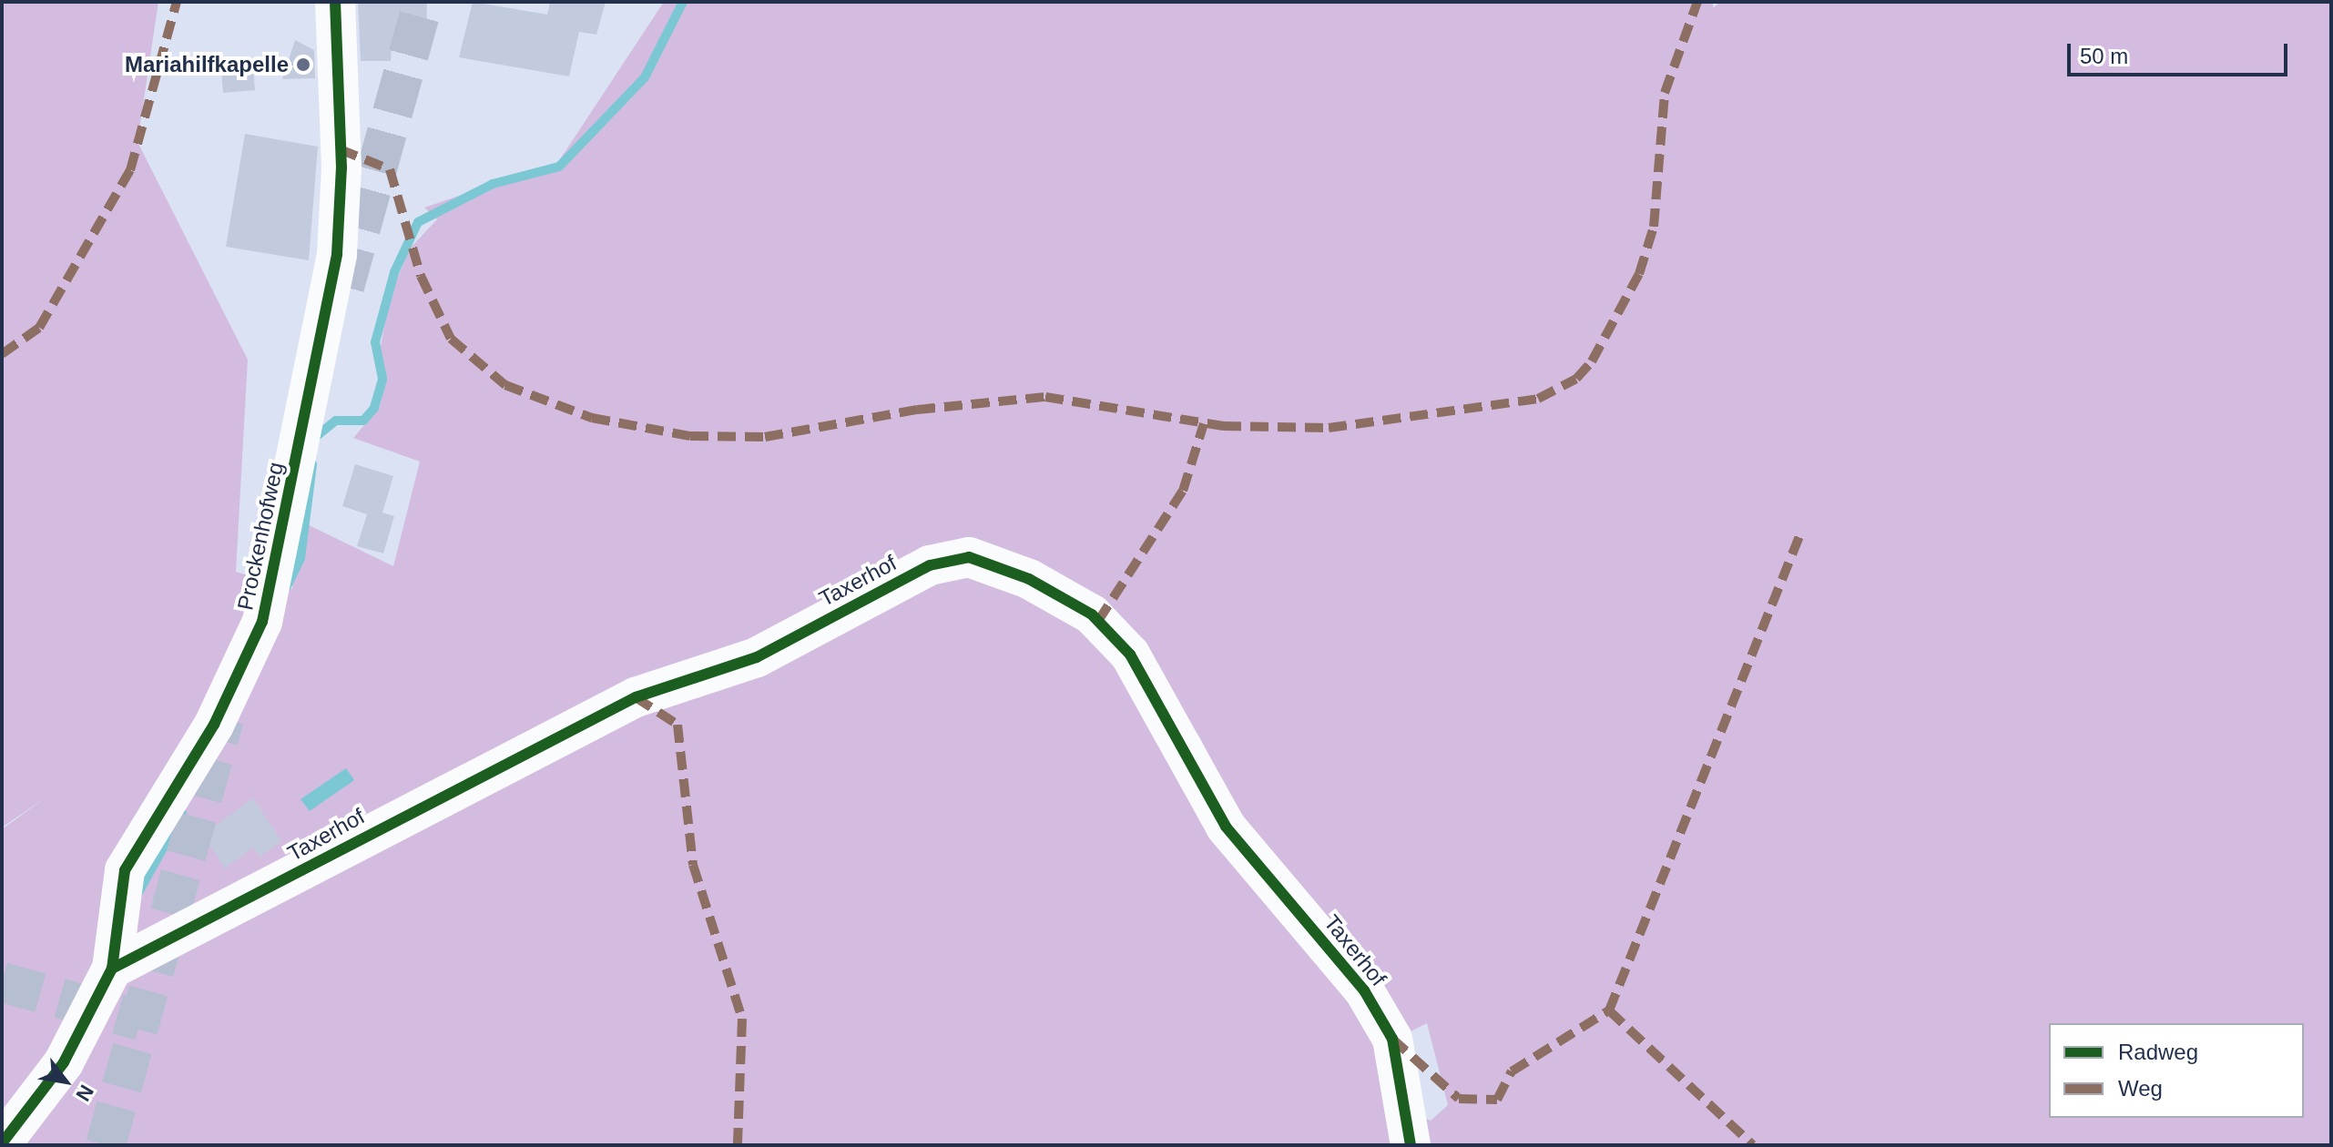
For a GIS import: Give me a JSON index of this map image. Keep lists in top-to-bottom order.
{
  "streets": {
    "street": ["Prockenhofweg", "Taxerhof"]
  },
  "crossings": [
    ["Prockenhofweg", "Taxerhof"]
  ],
  "places": ["Mariahilfkapelle"],
  "legend": ["Radweg", "Weg"],
  "scale_bar": "50 m",
  "north": "bottom right"
}
